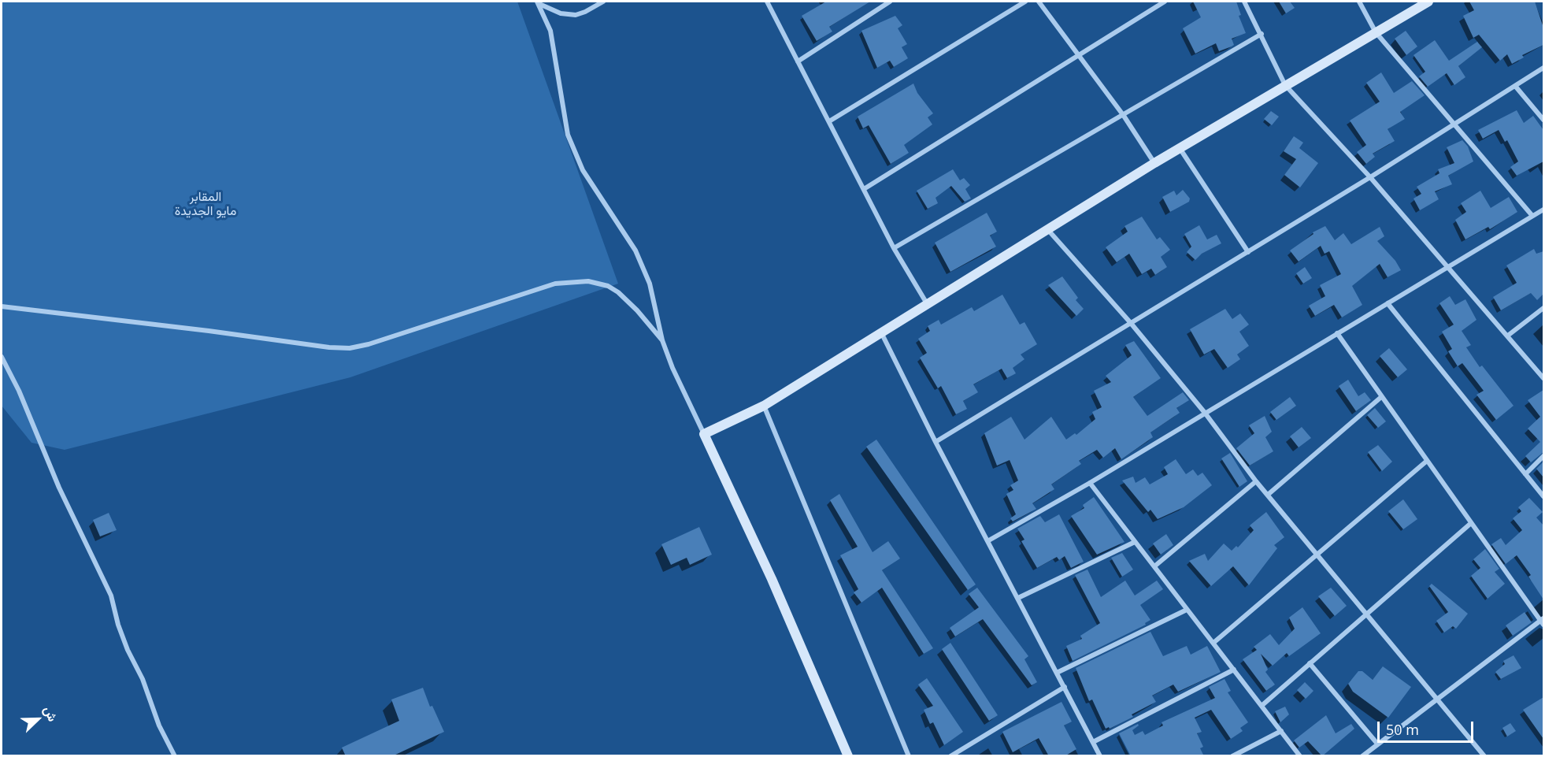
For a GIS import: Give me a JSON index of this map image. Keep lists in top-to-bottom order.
{
  "parks": ["المقابر مايو الجديدة"],
  "scale_bar": "50 m",
  "north": "top right"
}
